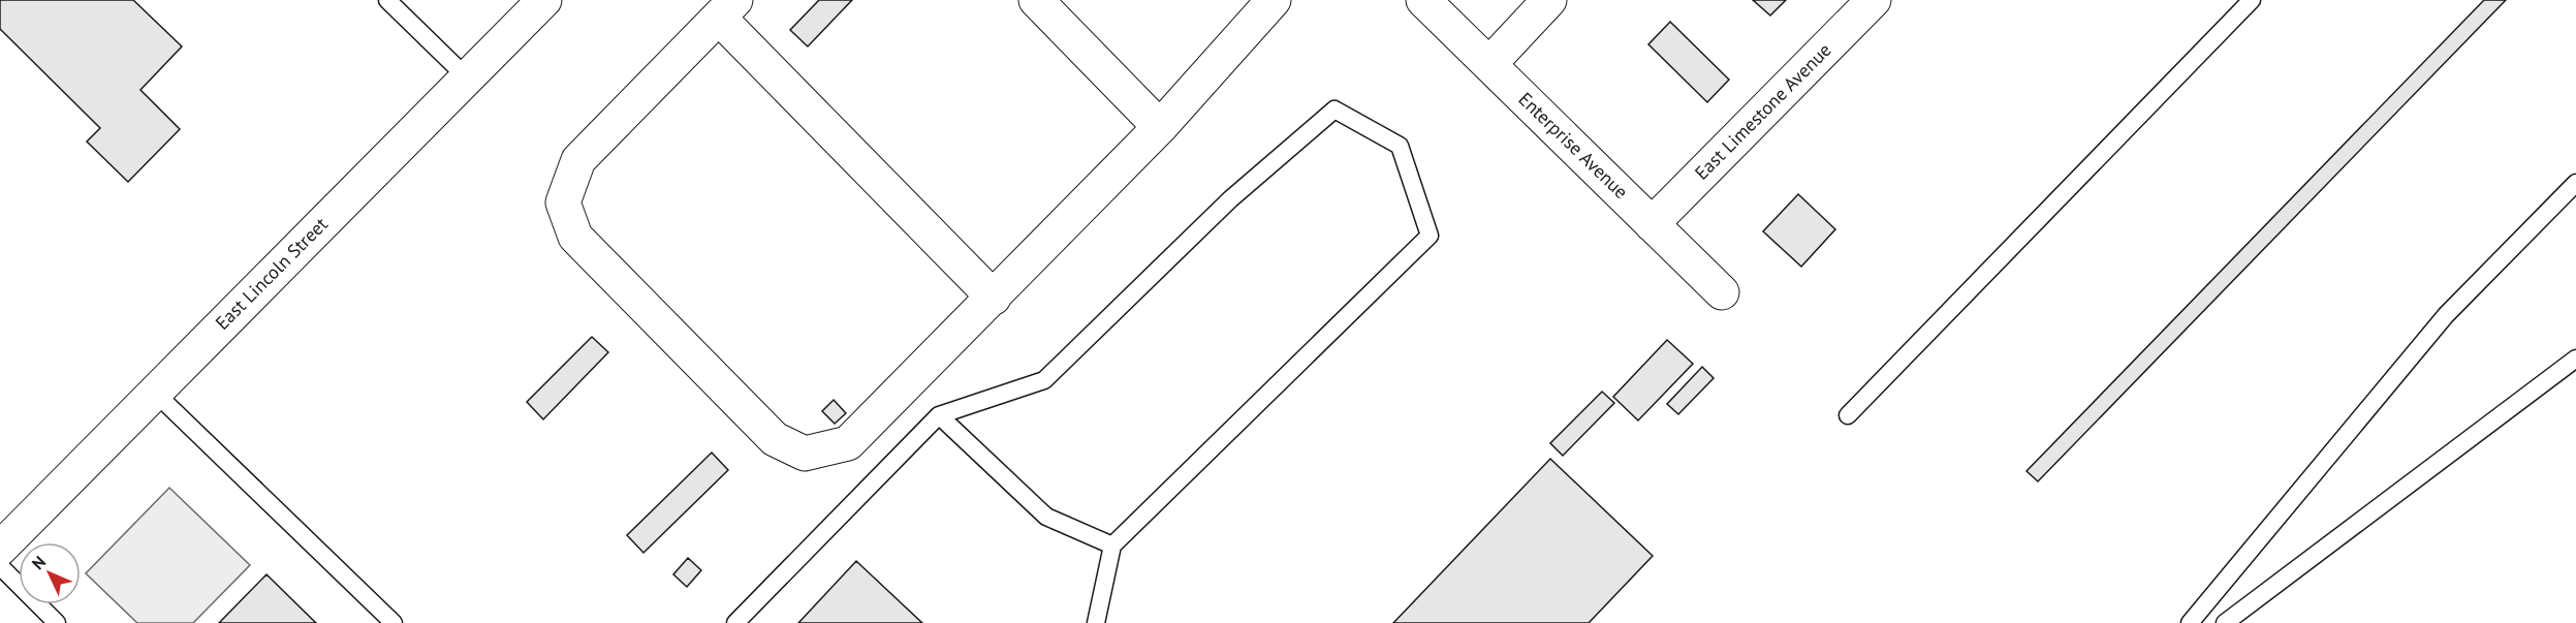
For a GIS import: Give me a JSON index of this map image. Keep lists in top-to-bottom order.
{
  "streets": {
    "street": ["East Limestone Avenue", "Enterprise Avenue", "East Lincoln Street"]
  },
  "crossings": [
    ["East Limestone Avenue", "Enterprise Avenue"]
  ],
  "north": "top left"
}
